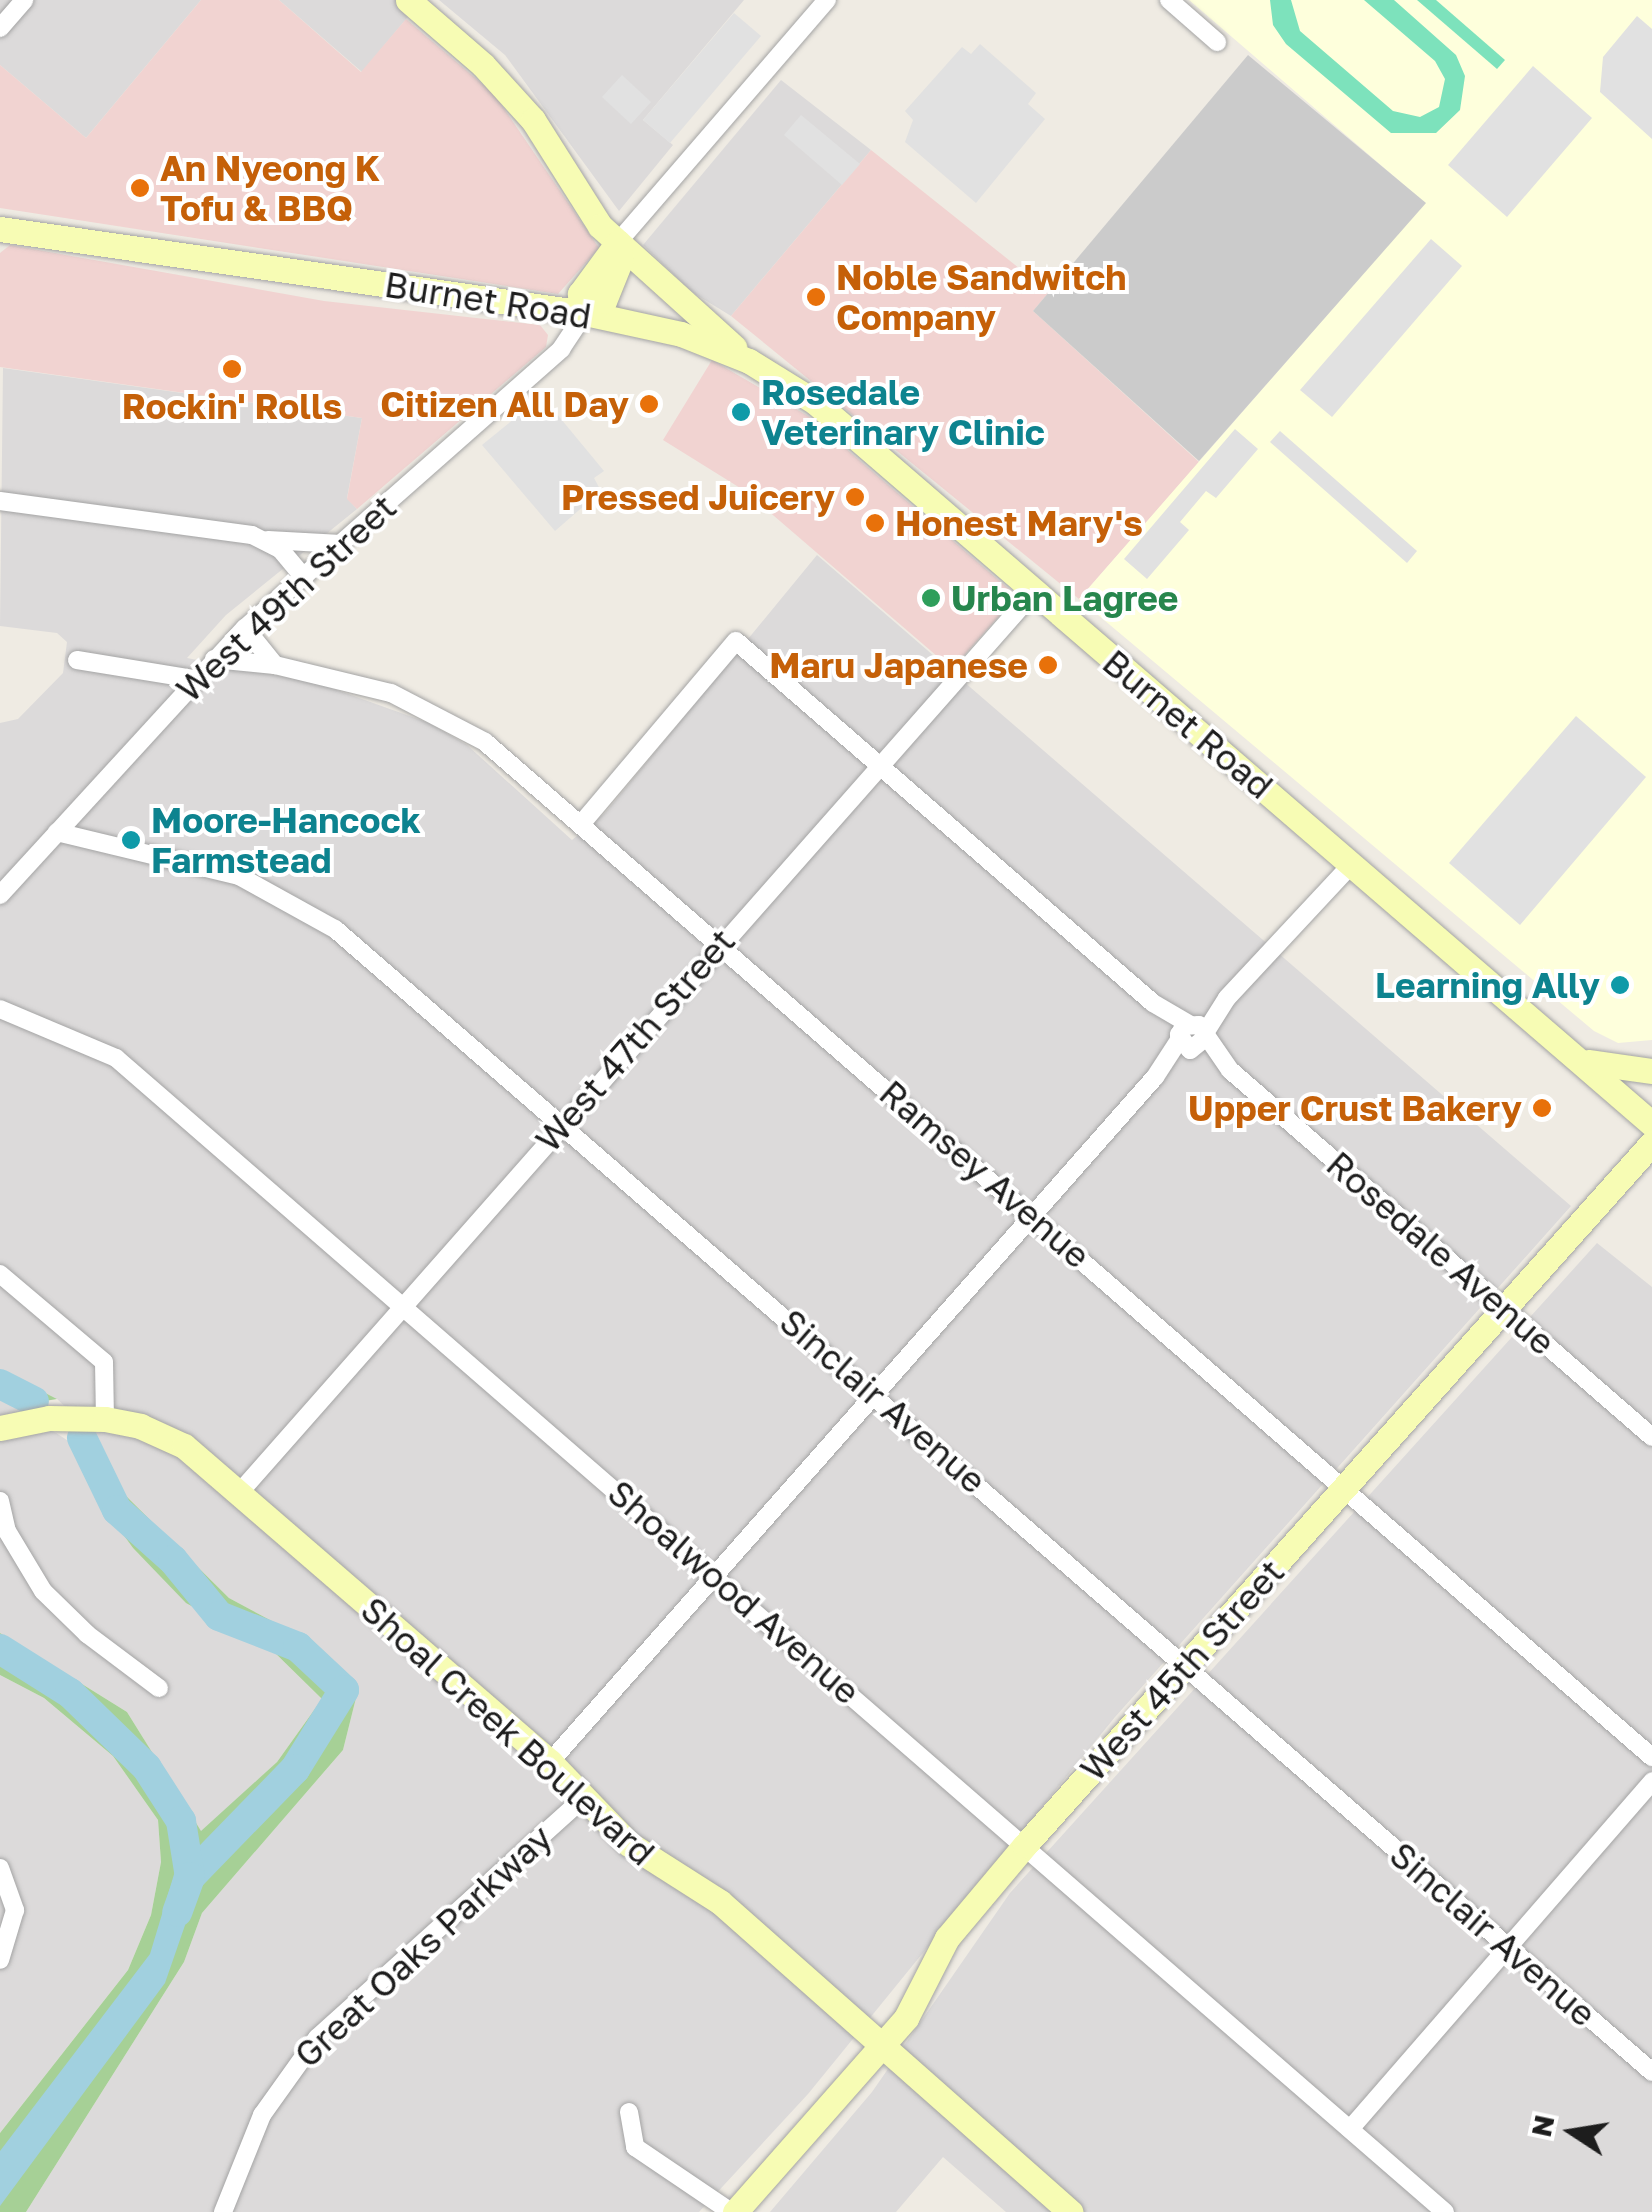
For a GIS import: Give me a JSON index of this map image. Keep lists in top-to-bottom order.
{
  "streets": {
    "main road": [
      "Burnet Road",
      "West 49th Street",
      "West 45th Street",
      "Shoal Creek Boulevard"
    ],
    "street": [
      "West 47th Street",
      "Ramsey Avenue",
      "Rosedale Avenue",
      "Sinclair Avenue",
      "Shoalwood Avenue",
      "Great Oaks Parkway"
    ]
  },
  "crossings": [
    ["Burnet Road", "West 49th Street"],
    ["Burnet Road", "West 47th Street"],
    ["West 49th Street", "Ramsey Avenue"],
    ["West 49th Street", "Sinclair Avenue"],
    ["West 47th Street", "Ramsey Avenue"],
    ["West 47th Street", "Rosedale Avenue"],
    ["West 47th Street", "Sinclair Avenue"],
    ["West 47th Street", "Shoalwood Avenue"],
    ["West 47th Street", "Shoal Creek Boulevard"],
    ["Ramsey Avenue", "Rosedale Avenue"],
    ["Ramsey Avenue", "West 45th Street"],
    ["Rosedale Avenue", "West 45th Street"],
    ["Sinclair Avenue", "West 45th Street"],
    ["Shoalwood Avenue", "West 45th Street"],
    ["West 45th Street", "Shoal Creek Boulevard"],
    ["Shoal Creek Boulevard", "Great Oaks Parkway"]
  ],
  "places": [
    "An Nyeong K Tofu & BBQ",
    "Noble Sandwitch Company",
    "Rockin' Rolls",
    "Citizen All Day",
    "Rosedale Veterinary Clinic",
    "Pressed Juicery",
    "Honest Mary's",
    "Urban Lagree",
    "Maru Japanese",
    "Moore-Hancock Farmstead",
    "Learning Ally",
    "Upper Crust Bakery"
  ],
  "north": "left"
}
